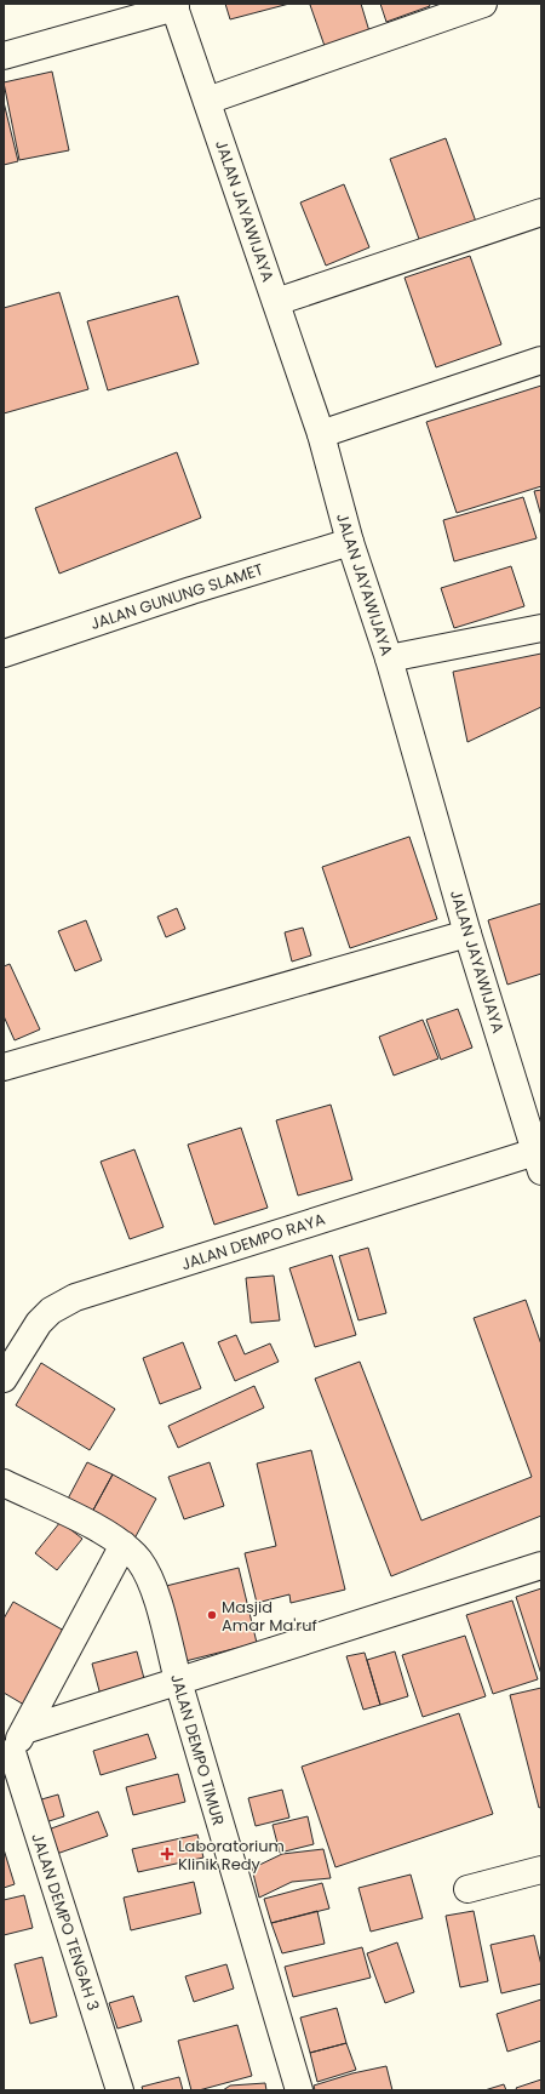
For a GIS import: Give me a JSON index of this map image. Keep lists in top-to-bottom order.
{
  "streets": {
    "street": [
      "JALAN JAYAWIJAYA",
      "JALAN GUNUNG SLAMET",
      "JALAN DEMPO RAYA",
      "JALAN DEMPO TIMUR",
      "JALAN DEMPO TENGAH 3"
    ]
  },
  "crossings": [
    ["JALAN JAYAWIJAYA", "JALAN GUNUNG SLAMET"],
    ["JALAN JAYAWIJAYA", "JALAN DEMPO RAYA"]
  ],
  "places": {
    "other": ["Masjid Amar Ma'ruf"],
    "health": ["Laboratorium Klinik Redy"]
  }
}
